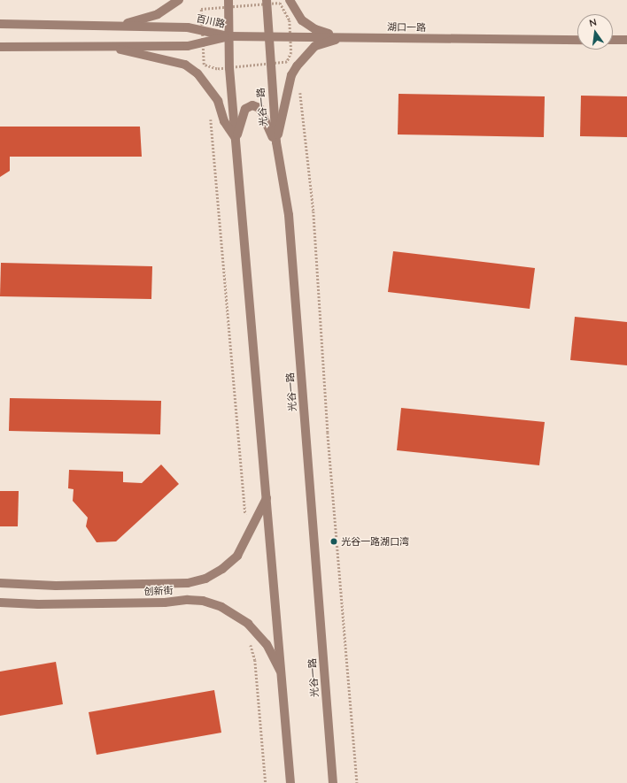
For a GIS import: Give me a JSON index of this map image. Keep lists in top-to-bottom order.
{
  "streets": {
    "main road": [
      "百川路",
      "湖口一路",
      "光谷一路",
      "创新街"
    ]
  },
  "crossings": [
    ["百川路", "湖口一路"],
    ["湖口一路", "光谷一路"]
  ],
  "places": ["光谷一路湖口湾"],
  "north": "top"
}
